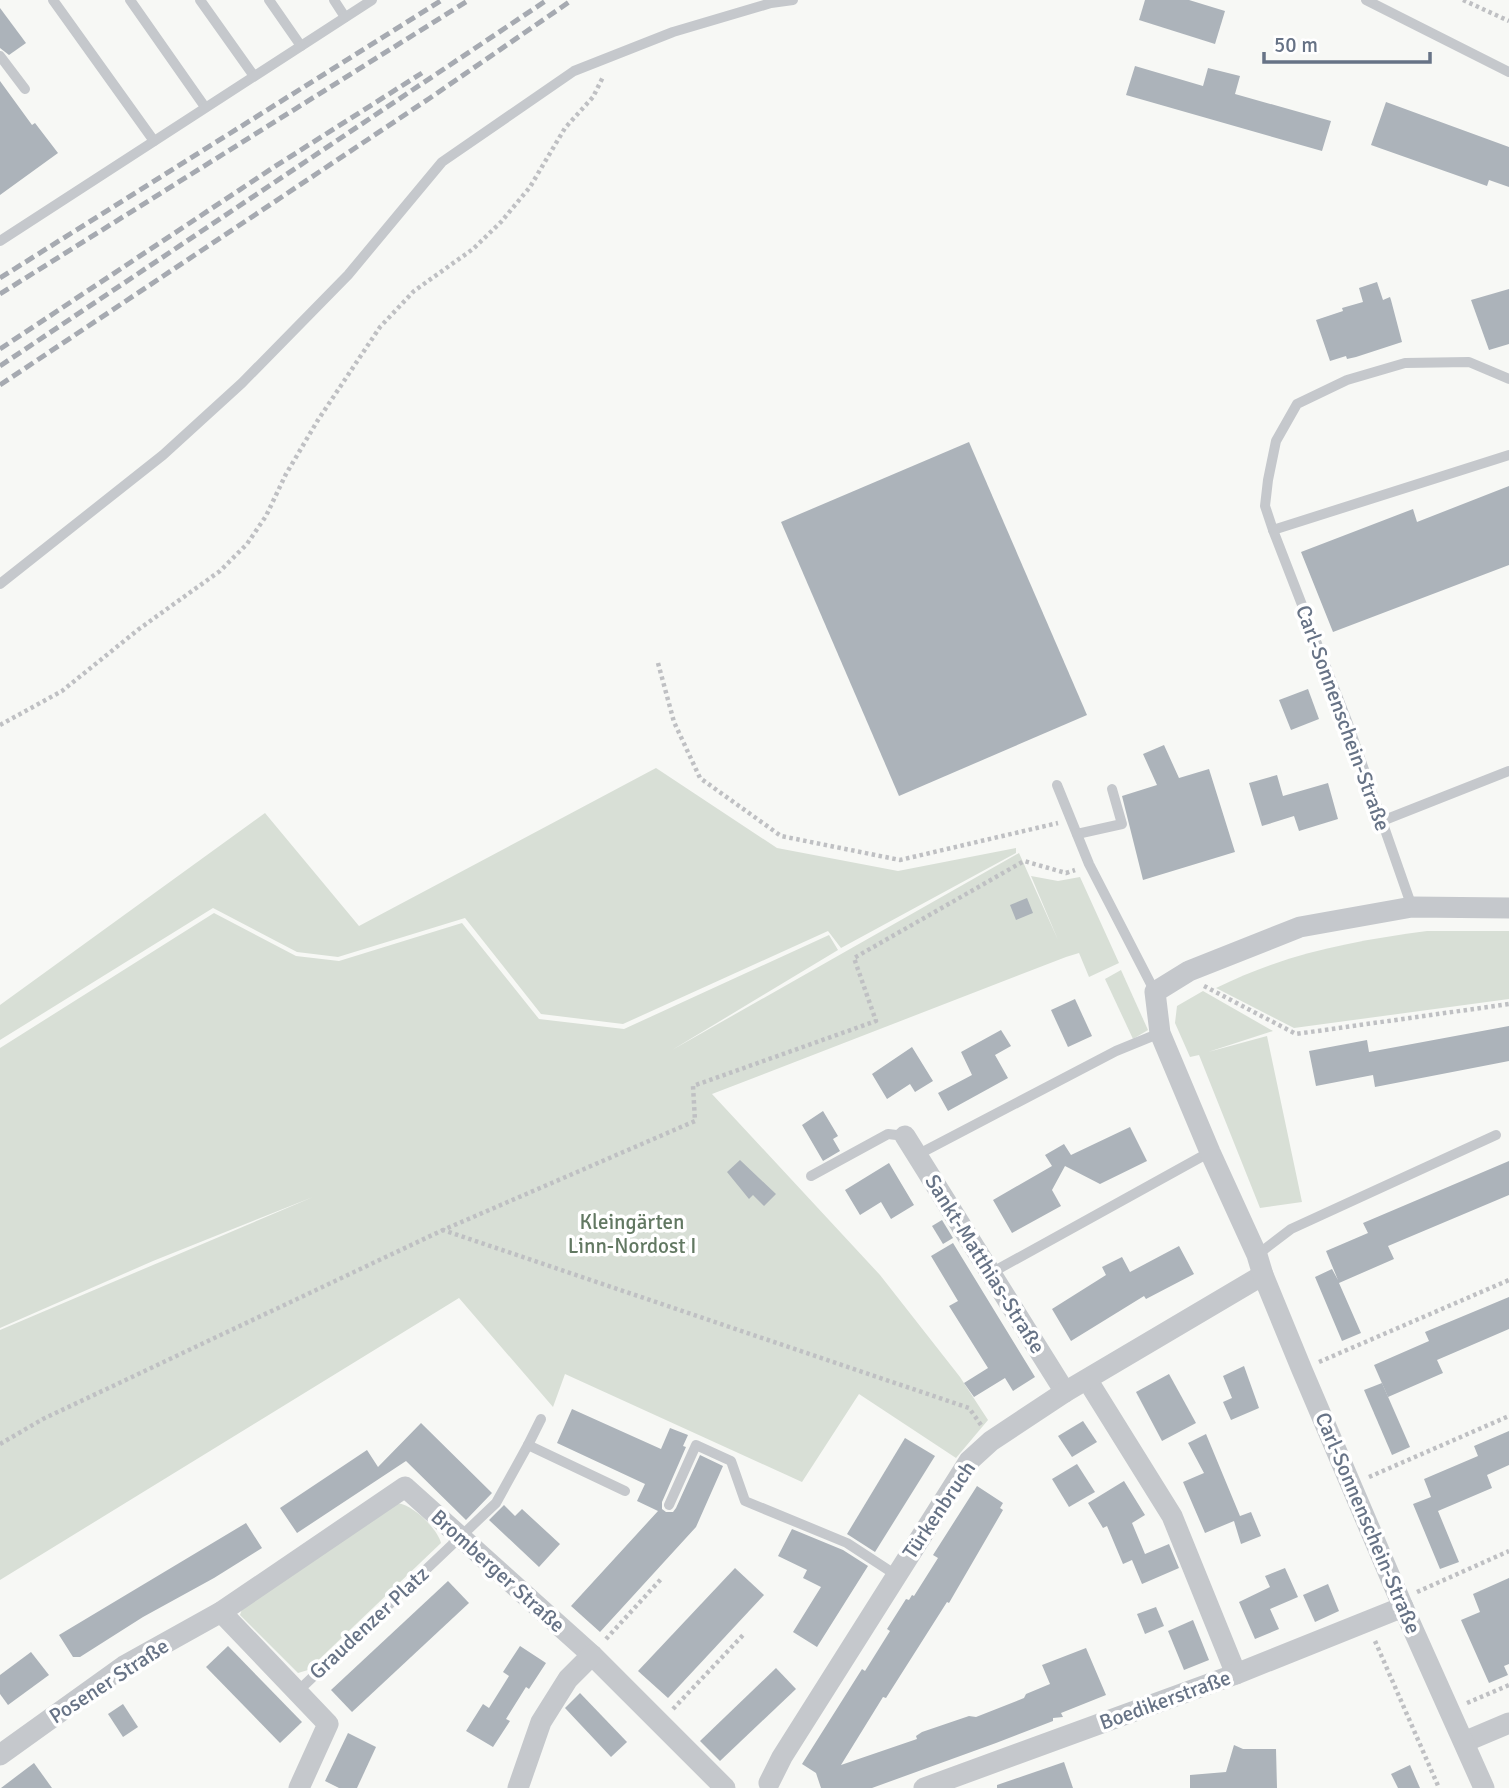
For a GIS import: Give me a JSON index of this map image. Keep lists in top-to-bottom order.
{
  "streets": {
    "street": [
      "Carl-Sonnenschein-Straße",
      "Sankt-Matthias-Straße",
      "Türkenbruch",
      "Bromberger Straße",
      "Graudenzer Platz",
      "Posener Straße",
      "Boedikerstraße"
    ]
  },
  "crossings": [
    ["Carl-Sonnenschein-Straße", "Türkenbruch"],
    ["Carl-Sonnenschein-Straße", "Boedikerstraße"],
    ["Sankt-Matthias-Straße", "Türkenbruch"],
    ["Bromberger Straße", "Graudenzer Platz"],
    ["Bromberger Straße", "Posener Straße"],
    ["Graudenzer Platz", "Posener Straße"]
  ],
  "parks": ["Kleingärten Linn-Nordost I"],
  "scale_bar": "50 m"
}
